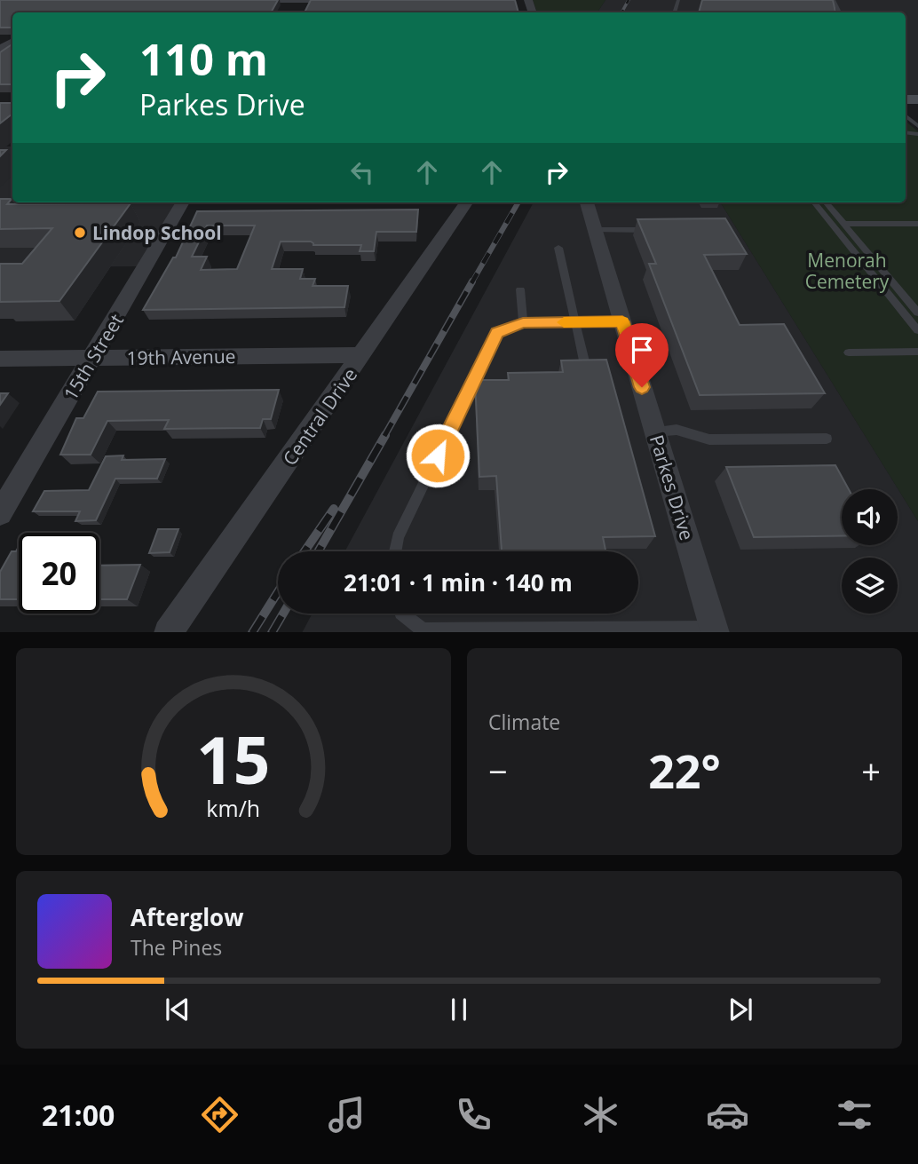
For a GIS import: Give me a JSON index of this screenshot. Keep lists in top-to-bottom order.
{
  "streets": {
    "street": [
      "15th Street",
      "19th Avenue",
      "Central Drive",
      "Parkes Drive"
    ]
  },
  "crossings": [
    ["15th Street", "19th Avenue"],
    ["19th Avenue", "Central Drive"]
  ],
  "parks": ["Menorah Cemetery"],
  "places": ["Lindop School"],
  "page": {
    "turn": ["110 m", "Parkes Drive"],
    "limit": "20",
    "trip": "21:01 · 1 min · 140 m",
    "tile": "Climate",
    "heat": ["−", "22°", "+"],
    "song": ["Afterglow", "The Pines"],
    "tabs": "21:00",
    "gauge": ["15", "km/h"]
  }
}
